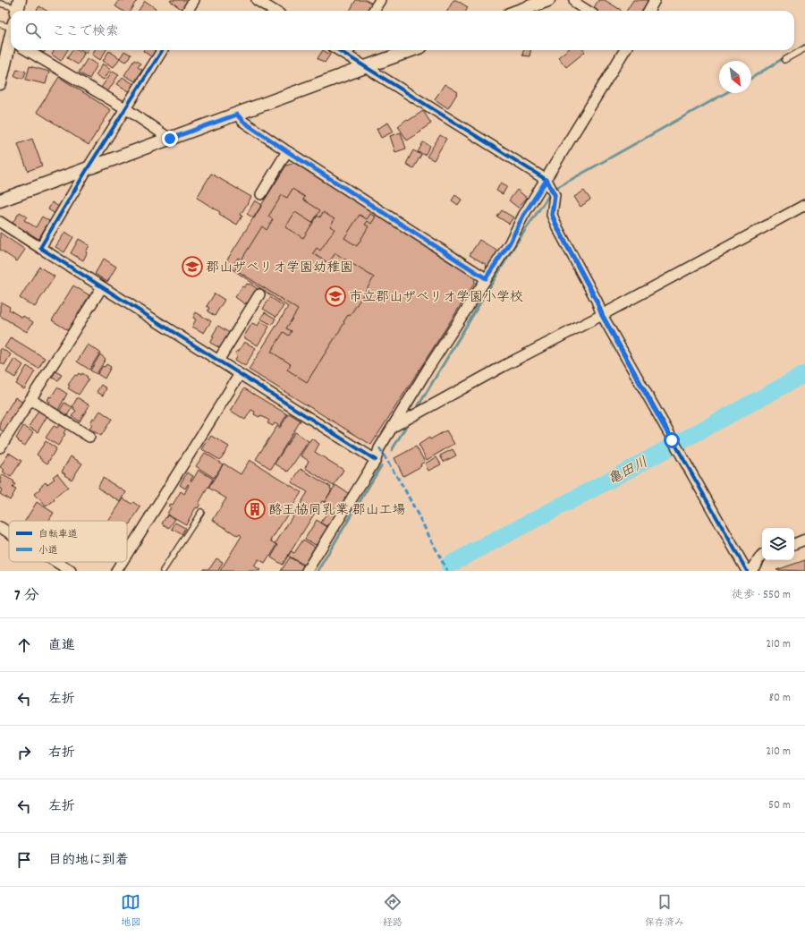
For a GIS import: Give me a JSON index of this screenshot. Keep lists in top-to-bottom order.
{
  "water": ["亀田川"],
  "places": {
    "school or university": ["郡山ザベリオ学園幼稚園", "市立郡山ザベリオ学園小学校"],
    "building": ["酪王協同乳業 郡山工場"]
  },
  "legend": ["自転車道", "小道"],
  "north": "bottom right",
  "page": {
    "search": "ここで検索",
    "heading": ["7 分", "徒歩 · 550 m"],
    "list": [
      ["直進", "210 m"],
      ["左折", "80 m"],
      ["右折", "210 m"],
      ["左折", "50 m"],
      "目的地に到着"
    ],
    "nav": ["地図", "経路", "保存済み"]
  }
}
